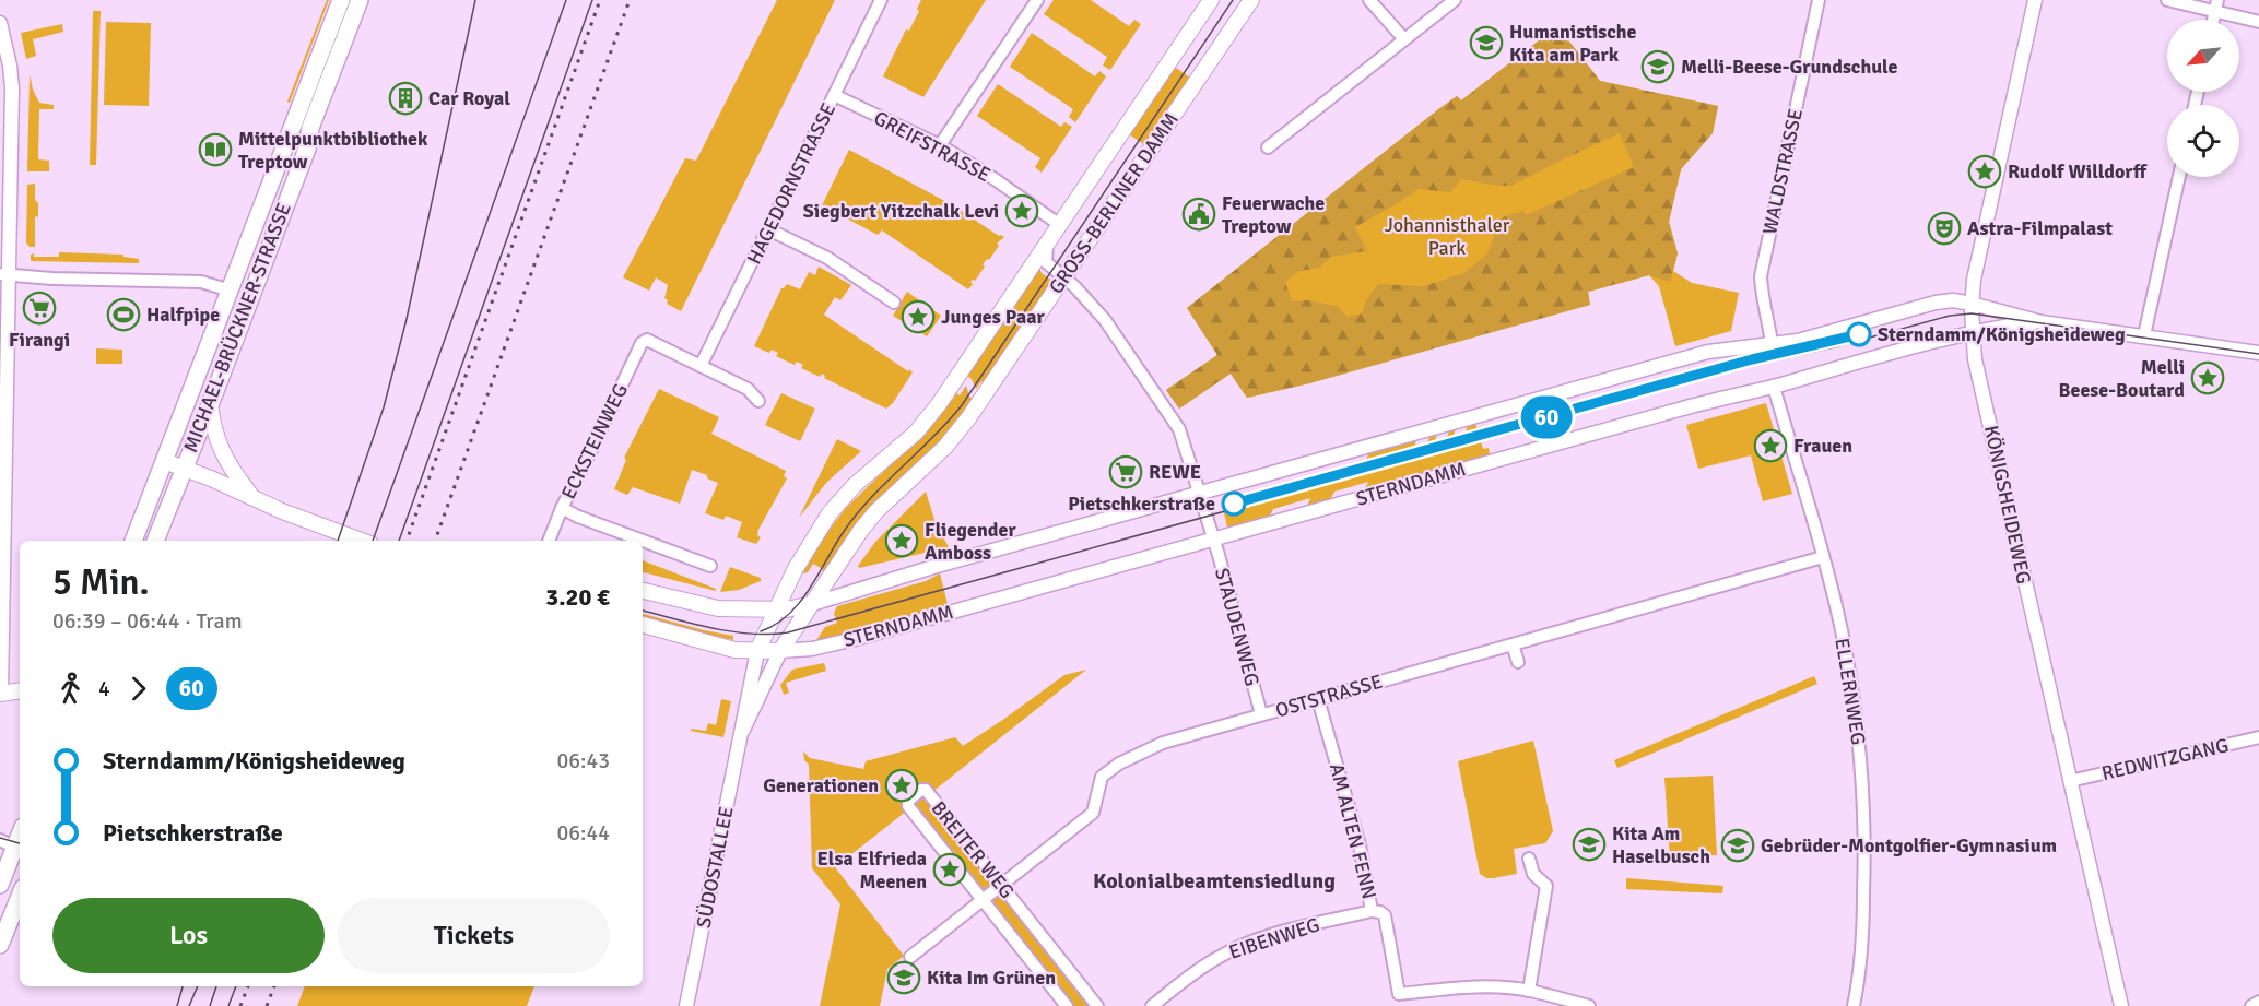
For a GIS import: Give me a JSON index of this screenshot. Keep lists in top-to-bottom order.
{
  "streets": {
    "main road": ["GROSS-BERLINER DAMM", "MICHAEL-BRÜCKNER-STRASSE", "STERNDAMM"],
    "street": [
      "GREIFSTRASSE",
      "WALDSTRASSE",
      "HAGEDORNSTRASSE",
      "ECKSTEINWEG",
      "KÖNIGSHEIDEWEG",
      "STAUDENWEG",
      "ELLERNWEG",
      "OSTSTRASSE",
      "REDWITZGANG",
      "AM ALTEN FENN",
      "BREITER WEG",
      "SÜDOSTALLEE",
      "EIBENWEG"
    ]
  },
  "crossings": [
    ["GREIFSTRASSE", "HAGEDORNSTRASSE"],
    ["GREIFSTRASSE", "GROSS-BERLINER DAMM"],
    ["WALDSTRASSE", "STERNDAMM"],
    ["HAGEDORNSTRASSE", "ECKSTEINWEG"],
    ["GROSS-BERLINER DAMM", "STERNDAMM"],
    ["STERNDAMM", "KÖNIGSHEIDEWEG"],
    ["STERNDAMM", "STAUDENWEG"],
    ["STERNDAMM", "ELLERNWEG"],
    ["STERNDAMM", "SÜDOSTALLEE"],
    ["KÖNIGSHEIDEWEG", "REDWITZGANG"],
    ["STAUDENWEG", "OSTSTRASSE"],
    ["ELLERNWEG", "OSTSTRASSE"],
    ["OSTSTRASSE", "AM ALTEN FENN"],
    ["OSTSTRASSE", "BREITER WEG"],
    ["AM ALTEN FENN", "EIBENWEG"]
  ],
  "districts": ["Kolonialbeamtensiedlung"],
  "parks": ["Johannisthaler Park"],
  "places": {
    "school or university": [
      "Humanistische Kita am Park",
      "Melli-Beese-Grundschule",
      "Kita Am Haselbusch",
      "Gebrüder-Montgolfier-Gymnasium",
      "Kita Im Grünen"
    ],
    "building": ["Car Royal"],
    "library": ["Mittelpunktbibliothek Treptow"],
    "place": [
      "Rudolf Willdorff",
      "Siegbert Yitzchalk Levi",
      "Junges Paar",
      "Melli Beese-Boutard",
      "Frauen",
      "Fliegender Amboss",
      "Generationen",
      "Elsa Elfrieda Meenen"
    ],
    "public building": ["Feuerwache Treptow"],
    "theatre": ["Astra-Filmpalast"],
    "supermarket": ["Firangi", "REWE"],
    "sports": ["Halfpipe"],
    "other": ["Sterndamm/Königsheideweg", "Pietschkerstraße"]
  },
  "lines": ["tram line 60"],
  "north": "bottom left",
  "page": {
    "on_map": "60",
    "heading": ["5 Min.", "06:39 – 06:44 · Tram", "3.20 €"],
    "legs": ["4", "60"],
    "list": [
      {
        "name": "Sterndamm/Königsheideweg",
        "value": "06:43"
      },
      {
        "name": "Pietschkerstraße",
        "value": "06:44"
      }
    ],
    "buttons": ["Los", "Tickets"]
  }
}
